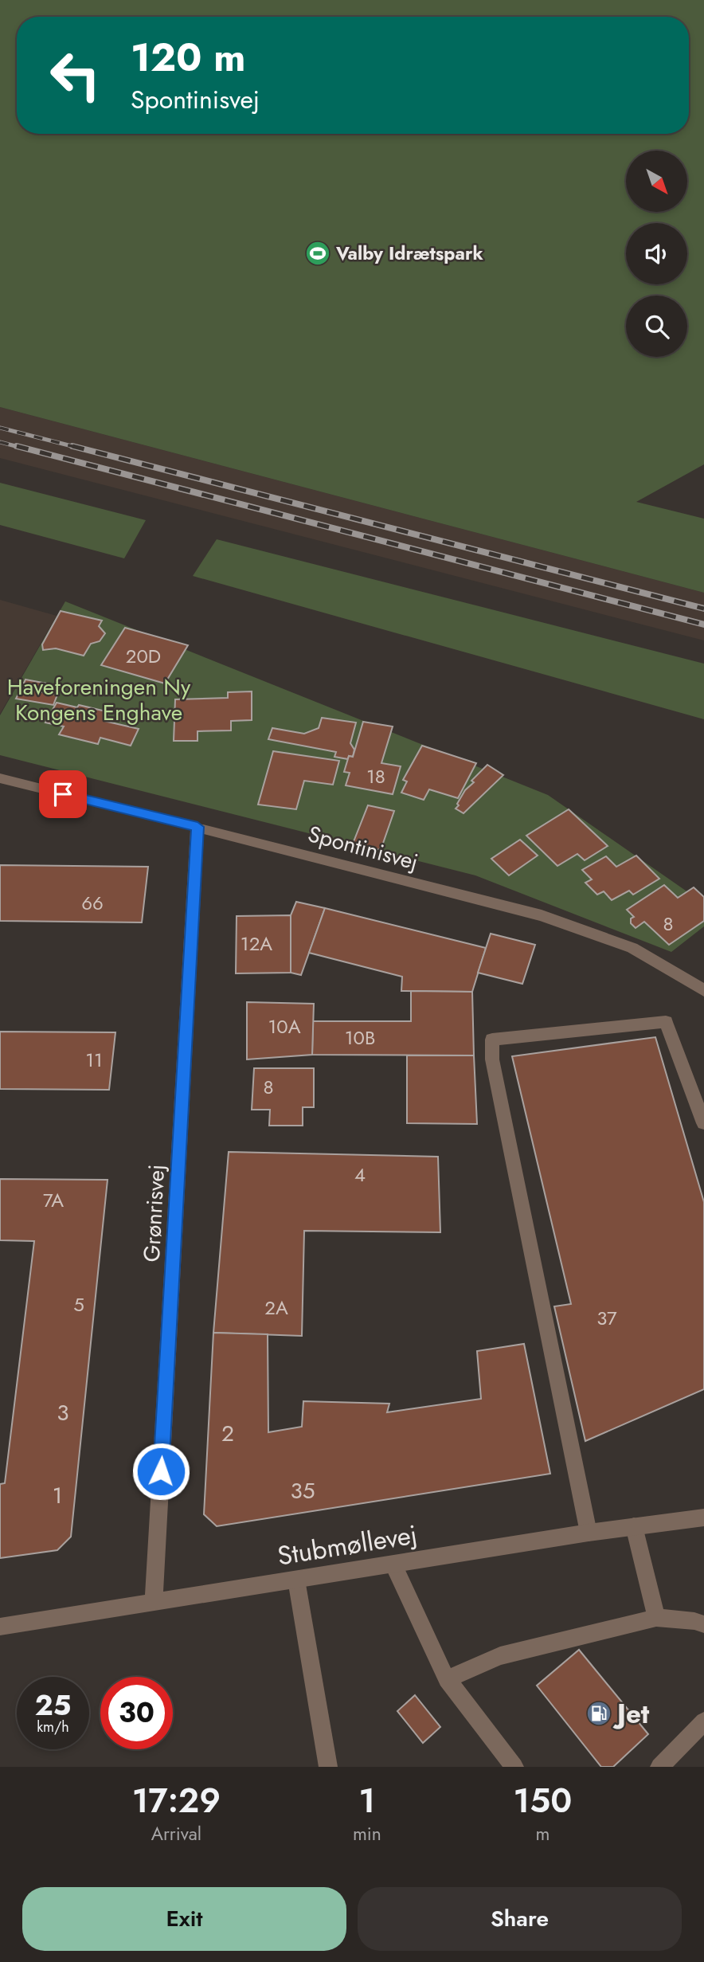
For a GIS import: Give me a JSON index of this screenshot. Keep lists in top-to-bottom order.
{
  "streets": {
    "street": ["Spontinisvej", "Grønrisvej", "Stubmøllevej"]
  },
  "crossings": [
    ["Spontinisvej", "Grønrisvej"],
    ["Grønrisvej", "Stubmøllevej"]
  ],
  "parks": ["Haveforeningen Ny Kongens Enghave"],
  "places": {
    "sports": ["Valby Idrætspark"],
    "fuel station": ["Jet"]
  },
  "house_numbers": [
    "20D",
    "18",
    "66",
    "8",
    "12A",
    "10A",
    "10B",
    "11",
    "8",
    "4",
    "7A",
    "5",
    "2A",
    "37",
    "3",
    "2",
    "35",
    "1"
  ],
  "north": "bottom right",
  "page": {
    "turn": ["120 m", "Spontinisvej"],
    "speed": "25 km/h",
    "limit": "30",
    "eta": [
      "17:29",
      "Arrival",
      "1",
      "min",
      "150",
      "m"
    ],
    "buttons": ["Exit", "Share"]
  }
}
